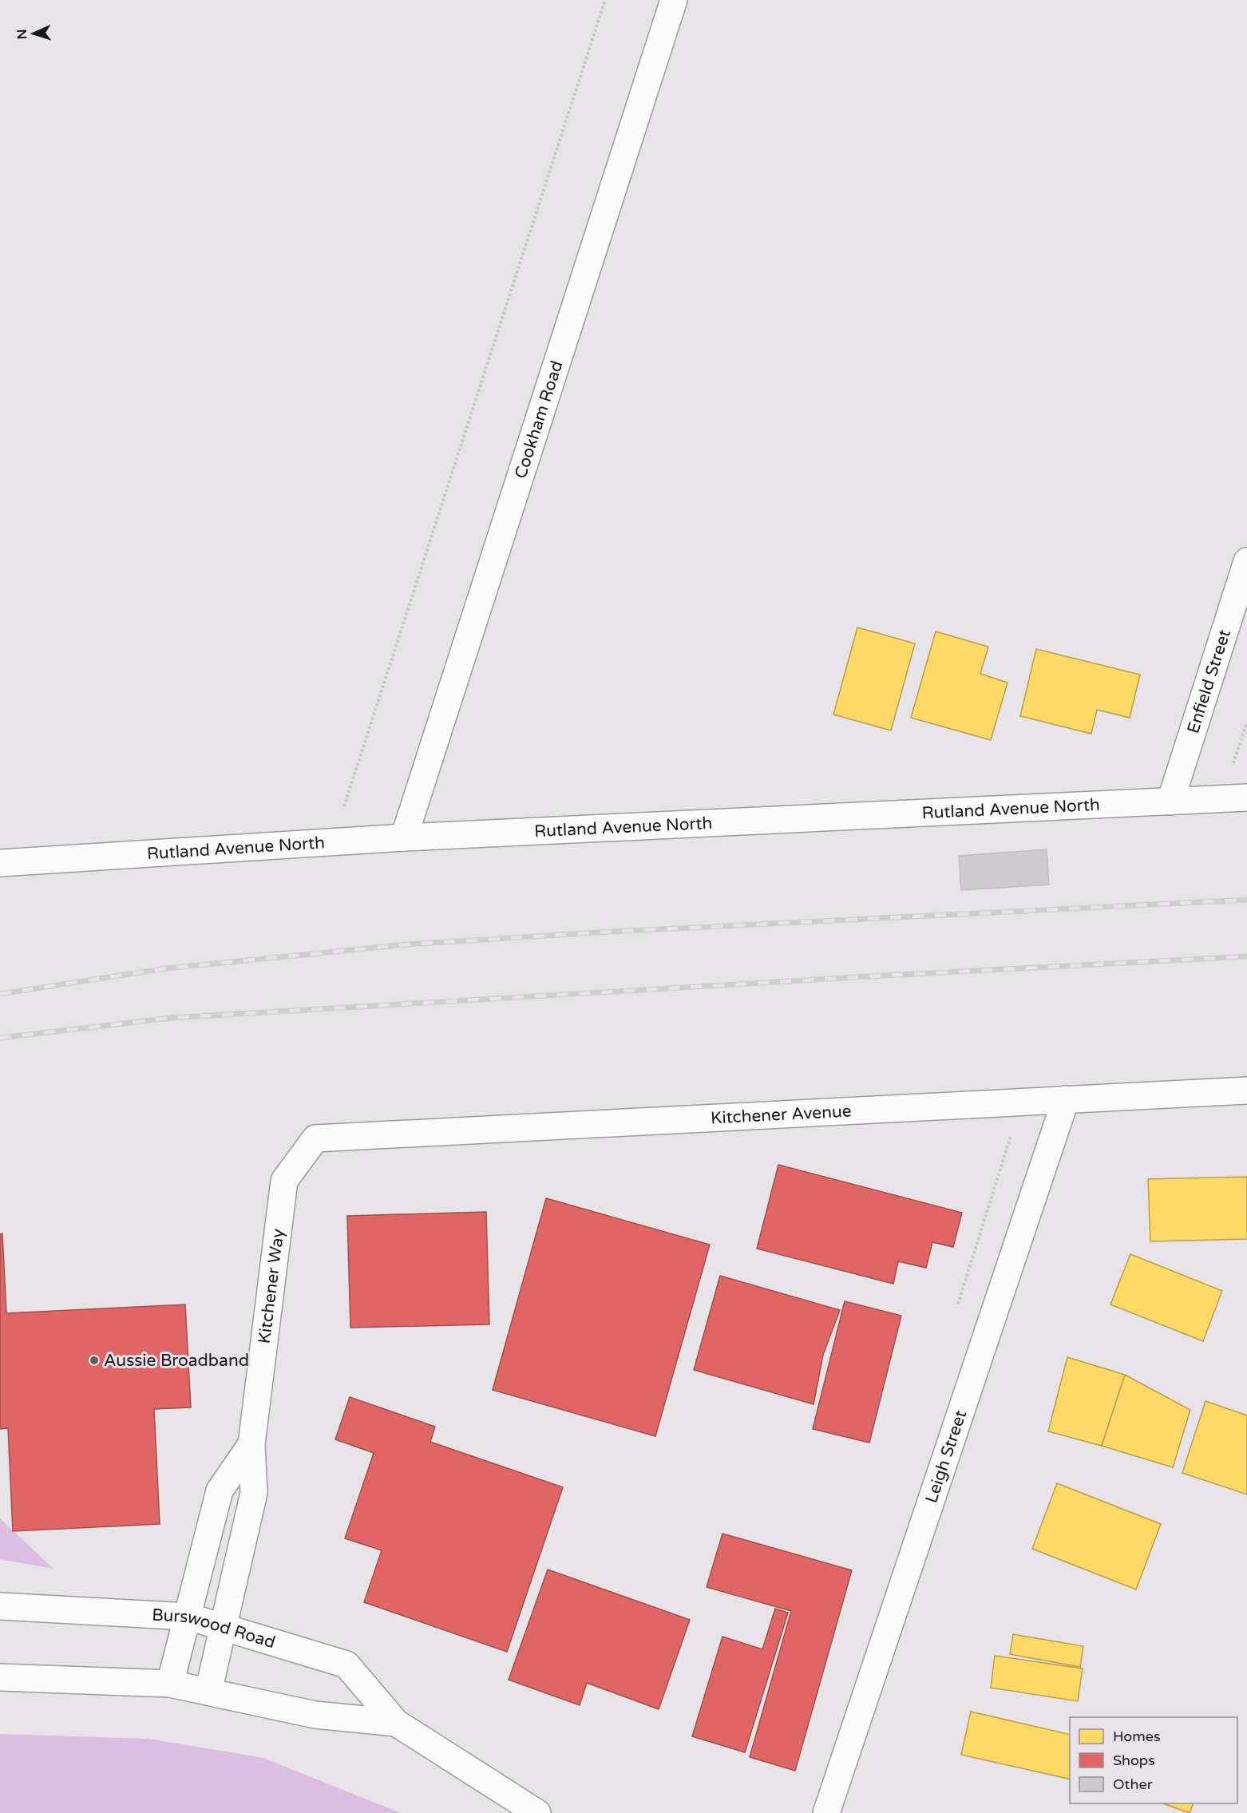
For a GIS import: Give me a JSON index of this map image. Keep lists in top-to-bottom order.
{
  "streets": {
    "street": [
      "Cookham Road",
      "Enfield Street",
      "Rutland Avenue North",
      "Kitchener Avenue",
      "Kitchener Way",
      "Leigh Street",
      "Burswood Road"
    ]
  },
  "crossings": [
    ["Cookham Road", "Rutland Avenue North"],
    ["Enfield Street", "Rutland Avenue North"],
    ["Kitchener Avenue", "Kitchener Way"],
    ["Kitchener Avenue", "Leigh Street"],
    ["Kitchener Way", "Burswood Road"]
  ],
  "places": ["Aussie Broadband"],
  "legend": ["Homes", "Shops", "Other"],
  "north": "left"
}
